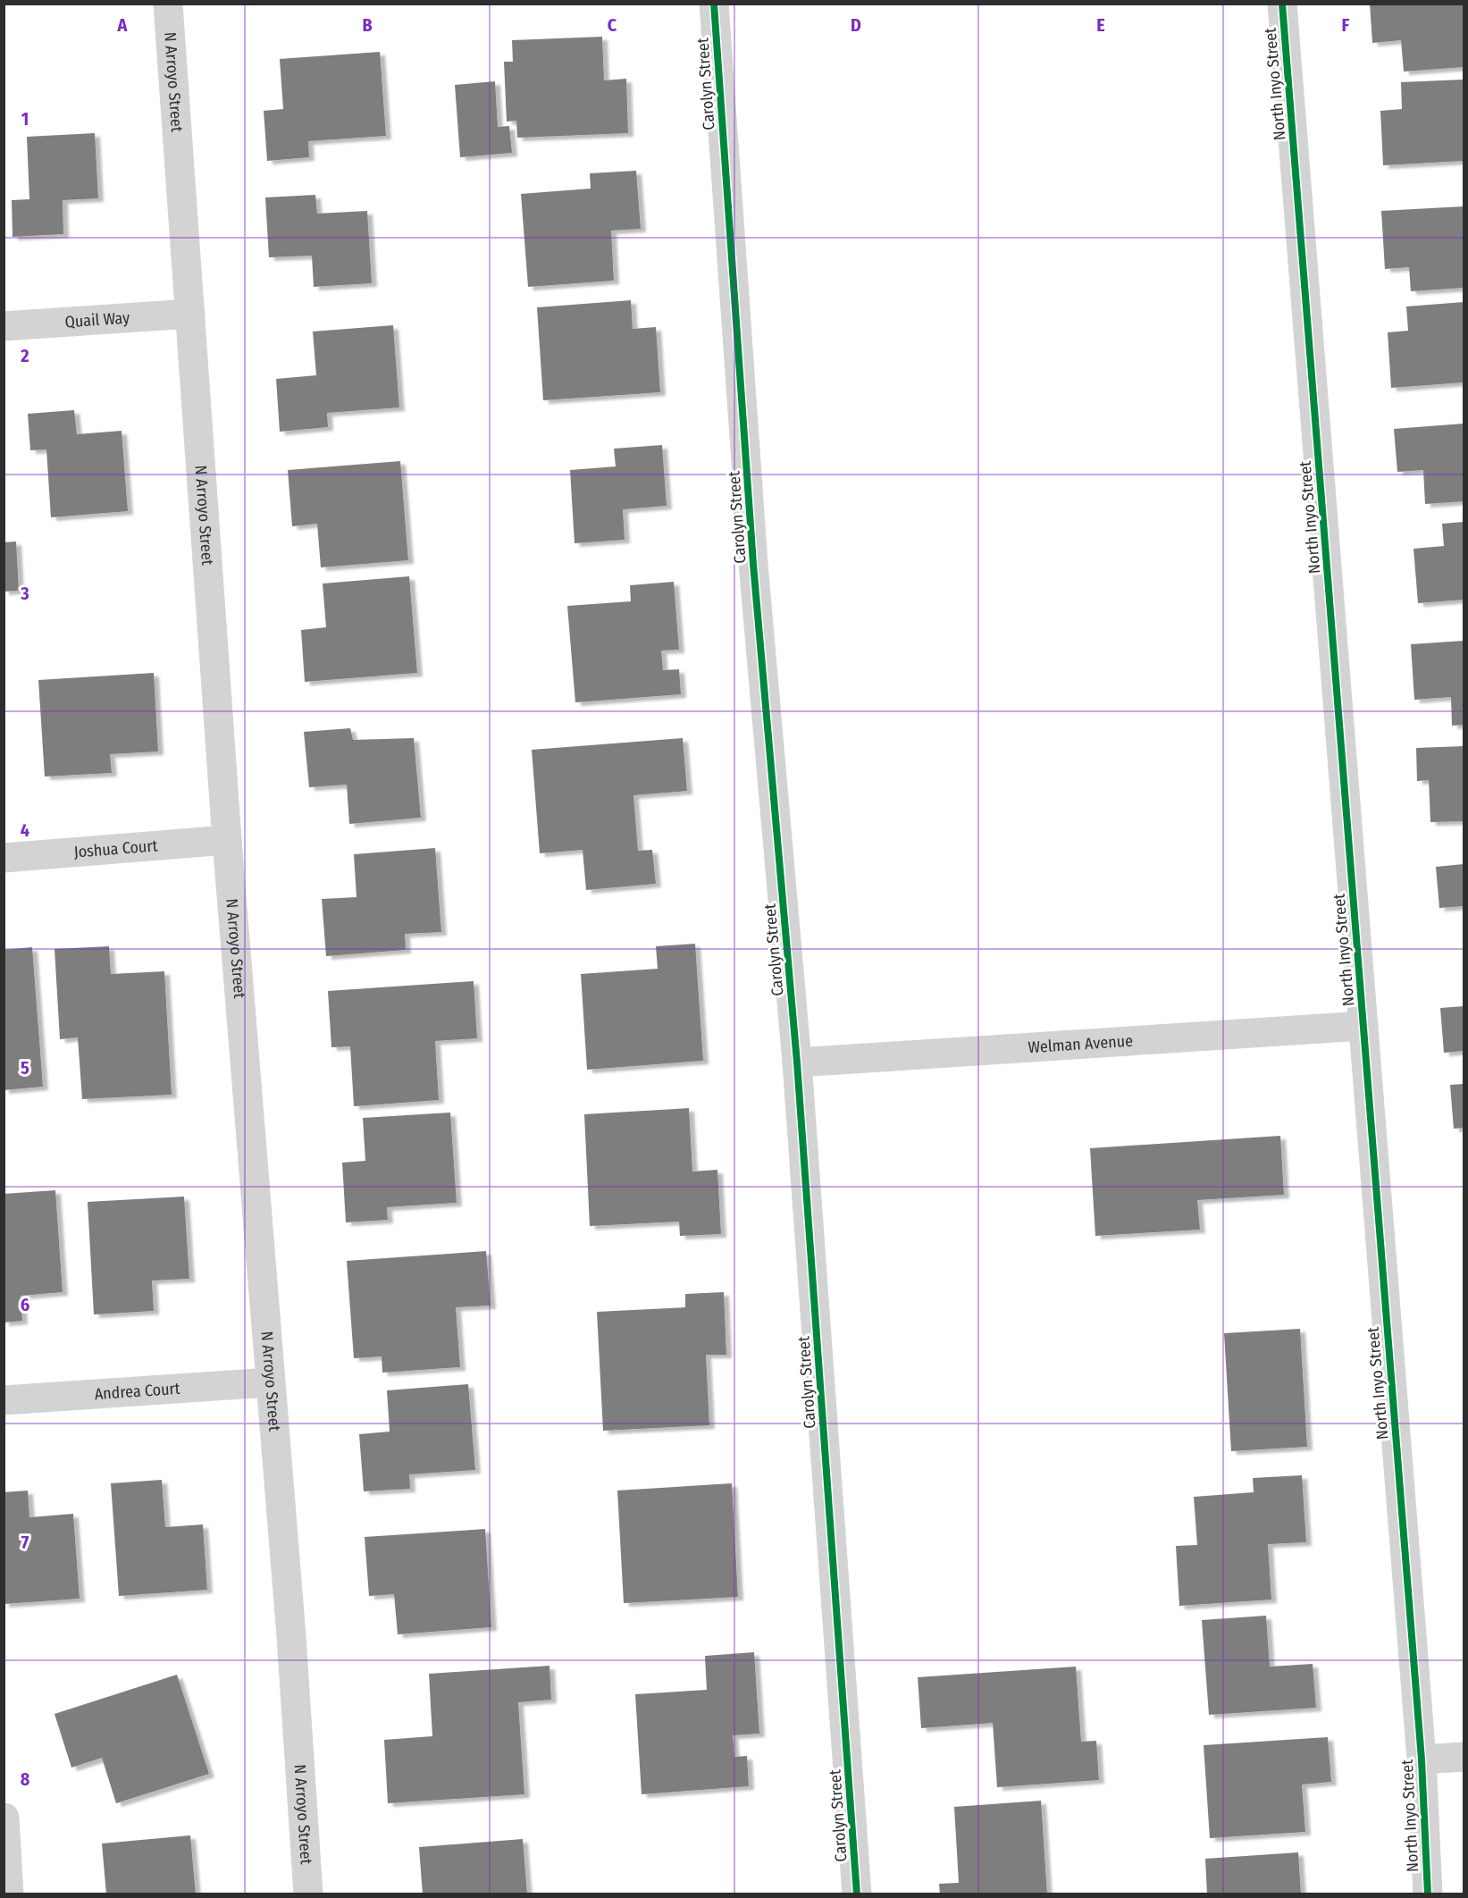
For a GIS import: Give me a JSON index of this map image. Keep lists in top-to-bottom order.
{
  "streets": {
    "street": [
      "N Arroyo Street",
      "Carolyn Street",
      "North Inyo Street",
      "Quail Way",
      "Joshua Court",
      "Welman Avenue",
      "Andrea Court"
    ]
  },
  "crossings": [
    ["N Arroyo Street", "Quail Way"],
    ["N Arroyo Street", "Joshua Court"],
    ["N Arroyo Street", "Andrea Court"],
    ["Carolyn Street", "Welman Avenue"],
    ["North Inyo Street", "Welman Avenue"]
  ],
  "grid": {
    "columns": [
      "A",
      "B",
      "C",
      "D",
      "E",
      "F"
    ],
    "rows": [
      "1",
      "2",
      "3",
      "4",
      "5",
      "6",
      "7",
      "8"
    ]
  }
}
